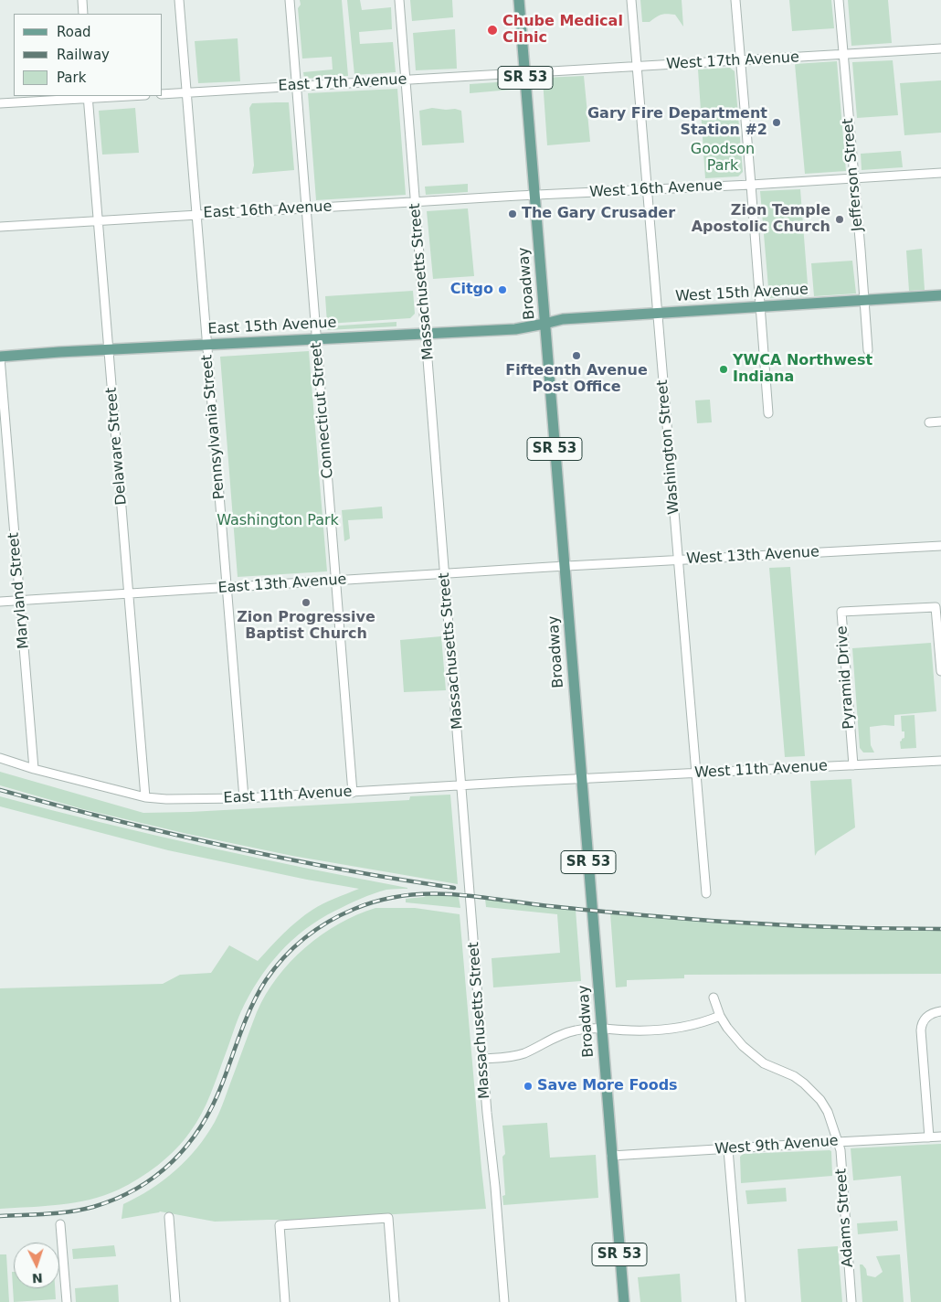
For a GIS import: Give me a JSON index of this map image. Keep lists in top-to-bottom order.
{
  "streets": {
    "main road": [
      "SR 53",
      "Broadway",
      "West 15th Avenue",
      "East 15th Avenue"
    ],
    "street": [
      "West 17th Avenue",
      "East 17th Avenue",
      "Jefferson Street",
      "West 16th Avenue",
      "East 16th Avenue",
      "Massachusetts Street",
      "Connecticut Street",
      "Pennsylvania Street",
      "Delaware Street",
      "Washington Street",
      "West 13th Avenue",
      "East 13th Avenue",
      "Maryland Street",
      "Pyramid Drive",
      "West 11th Avenue",
      "East 11th Avenue",
      "West 9th Avenue",
      "Adams Street"
    ]
  },
  "crossings": [
    ["West 17th Avenue", "East 17th Avenue"],
    ["West 17th Avenue", "Jefferson Street"],
    ["West 17th Avenue", "Broadway"],
    ["West 17th Avenue", "Washington Street"],
    ["East 17th Avenue", "Massachusetts Street"],
    ["East 17th Avenue", "Broadway"],
    ["East 17th Avenue", "Connecticut Street"],
    ["East 17th Avenue", "Pennsylvania Street"],
    ["Jefferson Street", "West 16th Avenue"],
    ["Jefferson Street", "West 15th Avenue"],
    ["West 16th Avenue", "East 16th Avenue"],
    ["West 16th Avenue", "Broadway"],
    ["West 16th Avenue", "Washington Street"],
    ["East 16th Avenue", "Massachusetts Street"],
    ["East 16th Avenue", "Broadway"],
    ["East 16th Avenue", "Connecticut Street"],
    ["East 16th Avenue", "Pennsylvania Street"],
    ["East 16th Avenue", "Delaware Street"],
    ["Massachusetts Street", "East 15th Avenue"],
    ["Massachusetts Street", "East 13th Avenue"],
    ["Massachusetts Street", "East 11th Avenue"],
    ["Broadway", "West 15th Avenue"],
    ["Broadway", "East 15th Avenue"],
    ["Broadway", "West 13th Avenue"],
    ["Broadway", "East 13th Avenue"],
    ["Broadway", "West 11th Avenue"],
    ["Broadway", "East 11th Avenue"],
    ["Broadway", "West 9th Avenue"],
    ["West 15th Avenue", "East 15th Avenue"],
    ["West 15th Avenue", "Washington Street"],
    ["East 15th Avenue", "Connecticut Street"],
    ["East 15th Avenue", "Pennsylvania Street"],
    ["East 15th Avenue", "Delaware Street"],
    ["East 15th Avenue", "Maryland Street"],
    ["Connecticut Street", "East 13th Avenue"],
    ["Connecticut Street", "East 11th Avenue"],
    ["Pennsylvania Street", "East 13th Avenue"],
    ["Pennsylvania Street", "East 11th Avenue"],
    ["Delaware Street", "East 13th Avenue"],
    ["Delaware Street", "East 11th Avenue"],
    ["Washington Street", "West 13th Avenue"],
    ["Washington Street", "West 11th Avenue"],
    ["West 13th Avenue", "East 13th Avenue"],
    ["East 13th Avenue", "Maryland Street"],
    ["Maryland Street", "East 11th Avenue"],
    ["Pyramid Drive", "West 11th Avenue"],
    ["West 11th Avenue", "East 11th Avenue"],
    ["West 9th Avenue", "Adams Street"]
  ],
  "parks": ["Goodson Park", "Washington Park"],
  "places": [
    "Chube Medical Clinic",
    "Gary Fire Department Station #2",
    "The Gary Crusader",
    "Zion Temple Apostolic Church",
    "Citgo",
    "Fifteenth Avenue Post Office",
    "YWCA Northwest Indiana",
    "Zion Progressive Baptist Church",
    "Save More Foods"
  ],
  "legend": ["Road", "Railway", "Park"],
  "north": "bottom"
}
